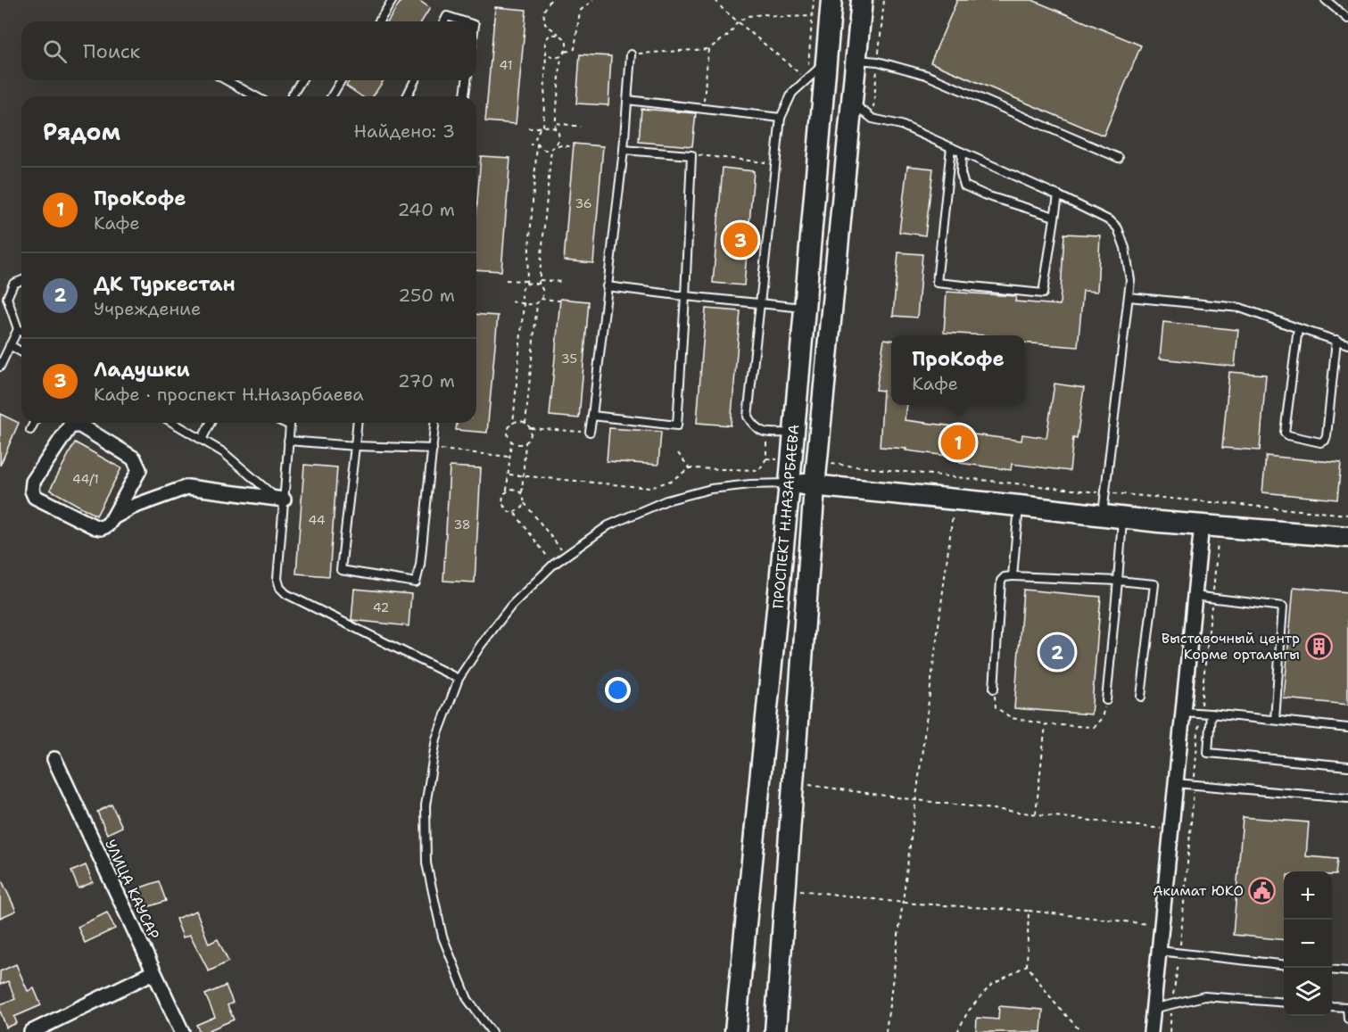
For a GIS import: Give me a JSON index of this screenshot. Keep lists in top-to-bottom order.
{
  "streets": {
    "main road": ["ПРОСПЕКТ Н.НАЗАРБАЕВА"],
    "street": ["УЛИЦА КАУСАР"]
  },
  "places": {
    "building": ["Выставочный центр Корме орталыгы"],
    "public building": ["Акимат ЮКО"]
  },
  "house_numbers": [
    "41",
    "36",
    "35",
    "44/1",
    "44",
    "38",
    "42"
  ],
  "page": {
    "search": "Поиск",
    "heading": ["Рядом", "Найдено: 3"],
    "list": [
      {
        "mark": "1",
        "name": "ПроКофе",
        "note": "Кафе",
        "value": "240 m"
      },
      {
        "mark": "2",
        "name": "ДК Туркестан",
        "note": "Учреждение",
        "value": "250 m"
      },
      {
        "mark": "3",
        "name": "Ладушки",
        "note": "Кафе · проспект Н.Назарбаева",
        "value": "270 m"
      }
    ],
    "pins": ["3", "1", "2"],
    "popup": ["ПроКофе", "Кафе"],
    "map_buttons": ["+", "−"]
  }
}
